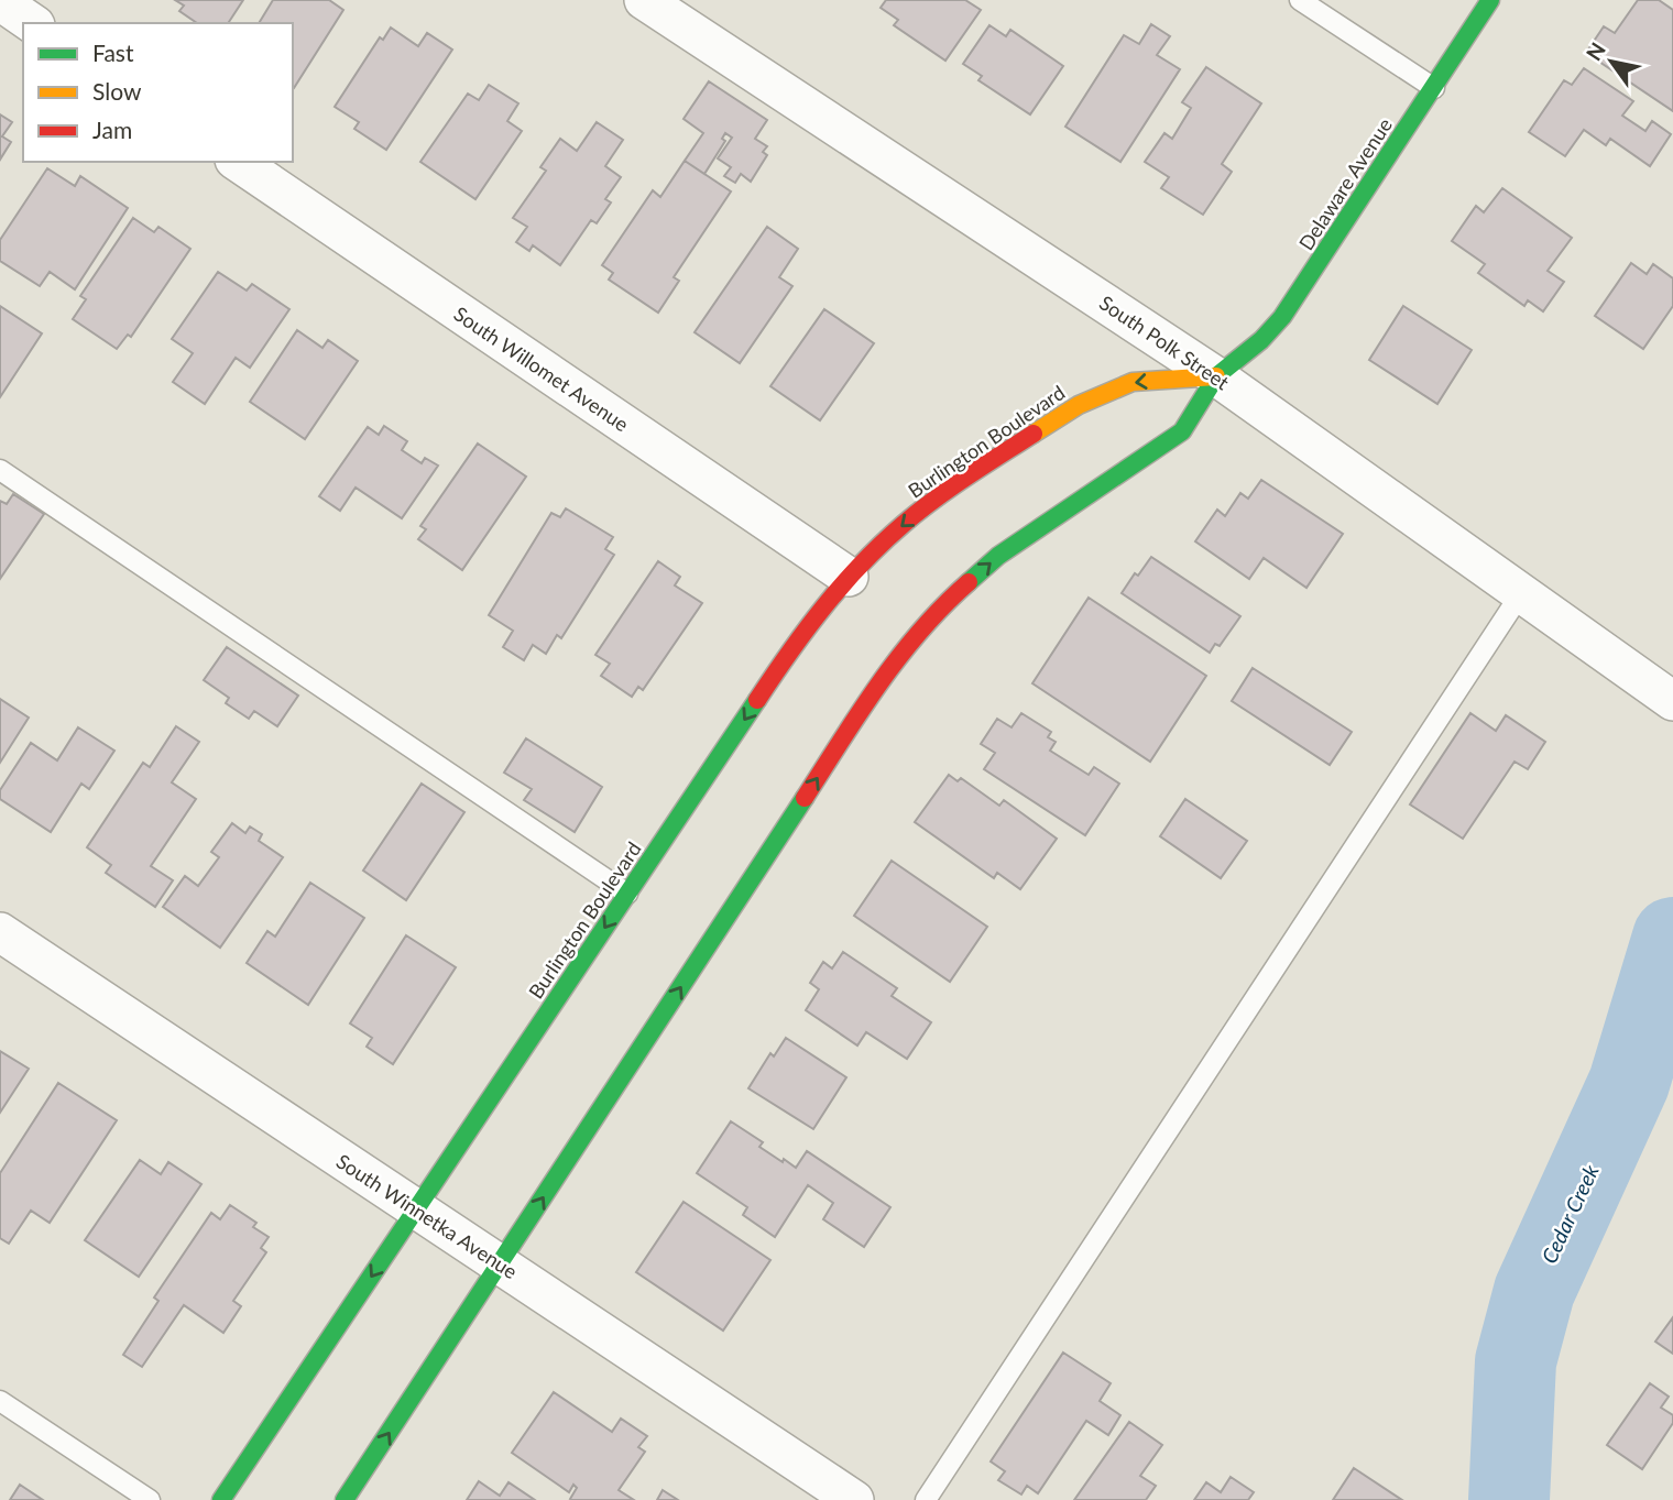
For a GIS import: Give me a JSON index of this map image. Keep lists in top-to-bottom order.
{
  "streets": {
    "street": [
      "Delaware Avenue",
      "South Polk Street",
      "South Willomet Avenue",
      "Burlington Boulevard",
      "South Winnetka Avenue"
    ]
  },
  "crossings": [
    ["Delaware Avenue", "South Polk Street"],
    ["Delaware Avenue", "Burlington Boulevard"],
    ["South Polk Street", "Burlington Boulevard"],
    ["South Willomet Avenue", "Burlington Boulevard"],
    ["Burlington Boulevard", "South Winnetka Avenue"]
  ],
  "water": ["Cedar Creek"],
  "legend": ["Fast", "Slow", "Jam"],
  "north": "top left"
}
